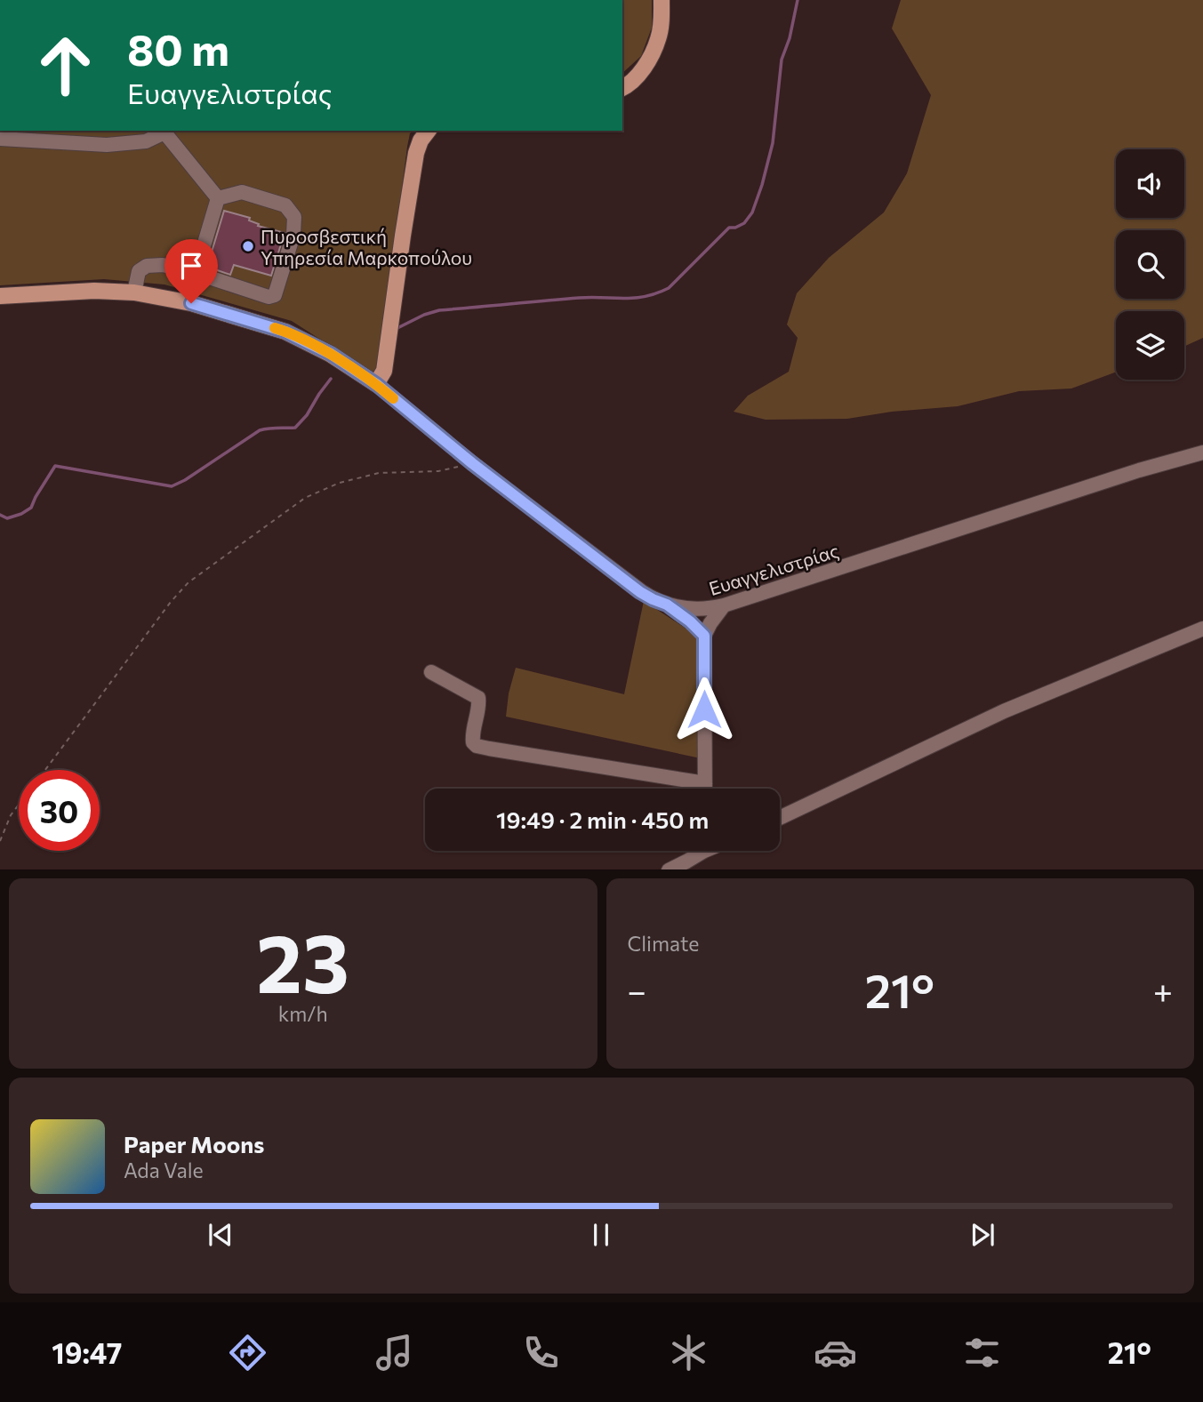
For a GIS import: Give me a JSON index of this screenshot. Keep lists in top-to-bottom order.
{
  "streets": {
    "street": ["Ευαγγελιστρίας"]
  },
  "places": ["Πυροσβεστική Υπηρεσία Μαρκοπούλου"],
  "page": {
    "turn": ["80 m", "Ευαγγελιστρίας"],
    "limit": "30",
    "trip": "19:49 · 2 min · 450 m",
    "tile": [
      ["23", "km/h"],
      "Climate"
    ],
    "heat": ["−", "21°", "+"],
    "song": ["Paper Moons", "Ada Vale"],
    "tabs": ["19:47", "21°"]
  }
}
